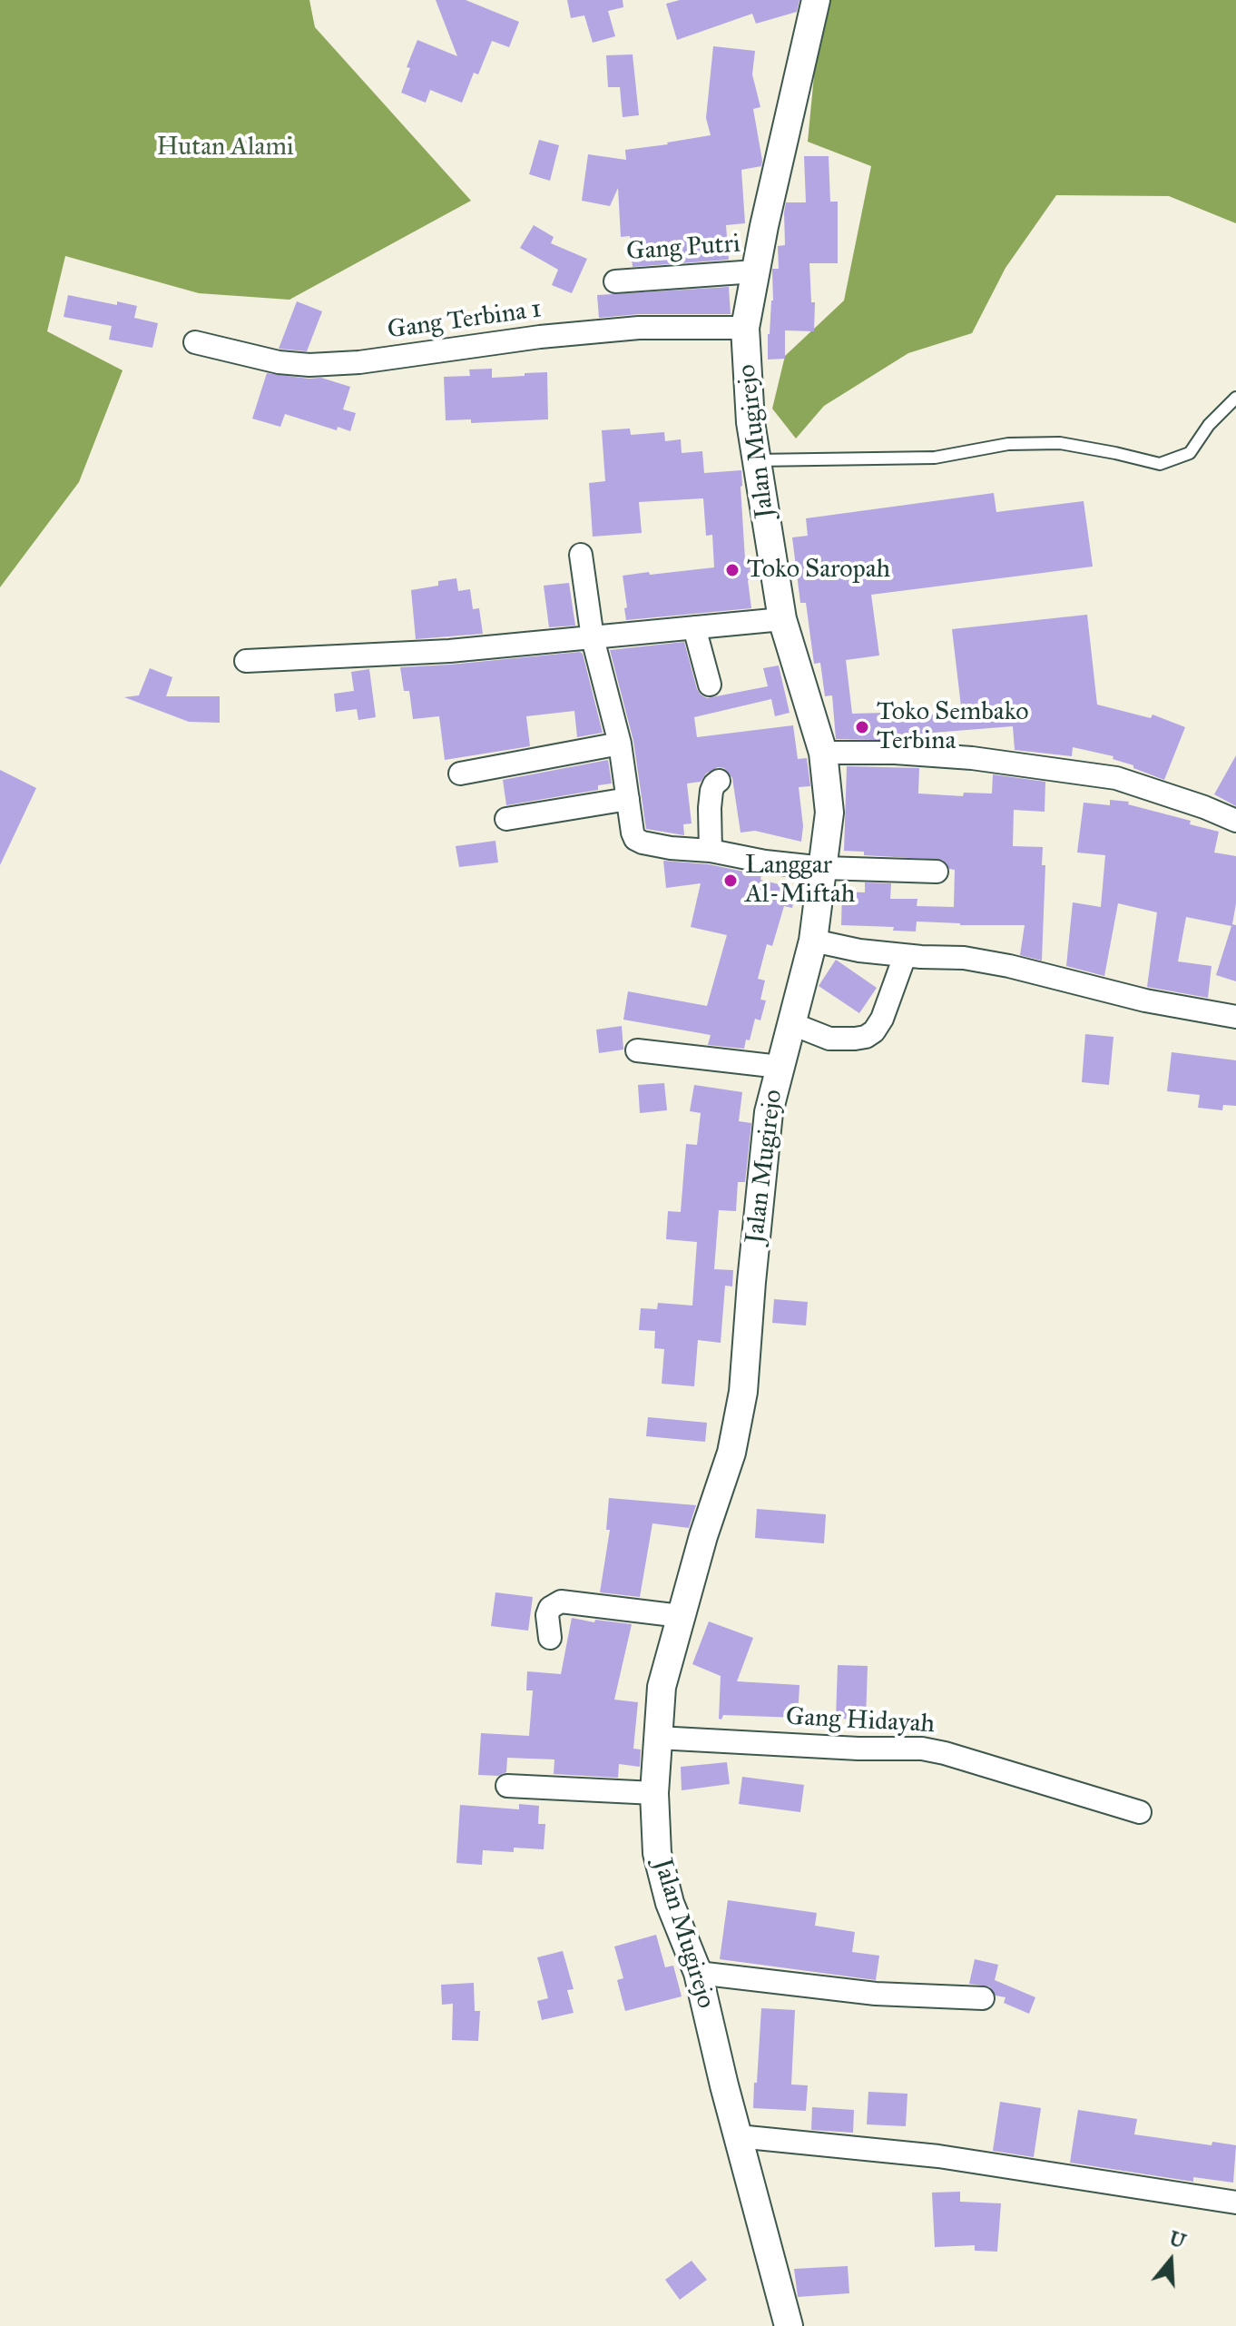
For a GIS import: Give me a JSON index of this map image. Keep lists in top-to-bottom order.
{
  "streets": {
    "street": [
      "Gang Putri",
      "Gang Terbina 1",
      "Jalan Mugirejo",
      "Gang Hidayah"
    ]
  },
  "crossings": [
    ["Gang Putri", "Jalan Mugirejo"],
    ["Gang Terbina 1", "Jalan Mugirejo"],
    ["Jalan Mugirejo", "Gang Hidayah"]
  ],
  "parks": ["Hutan Alami"],
  "places": ["Toko Saropah", "Toko Sembako Terbina", "Langgar Al-Miftah"],
  "north": "top"
}
